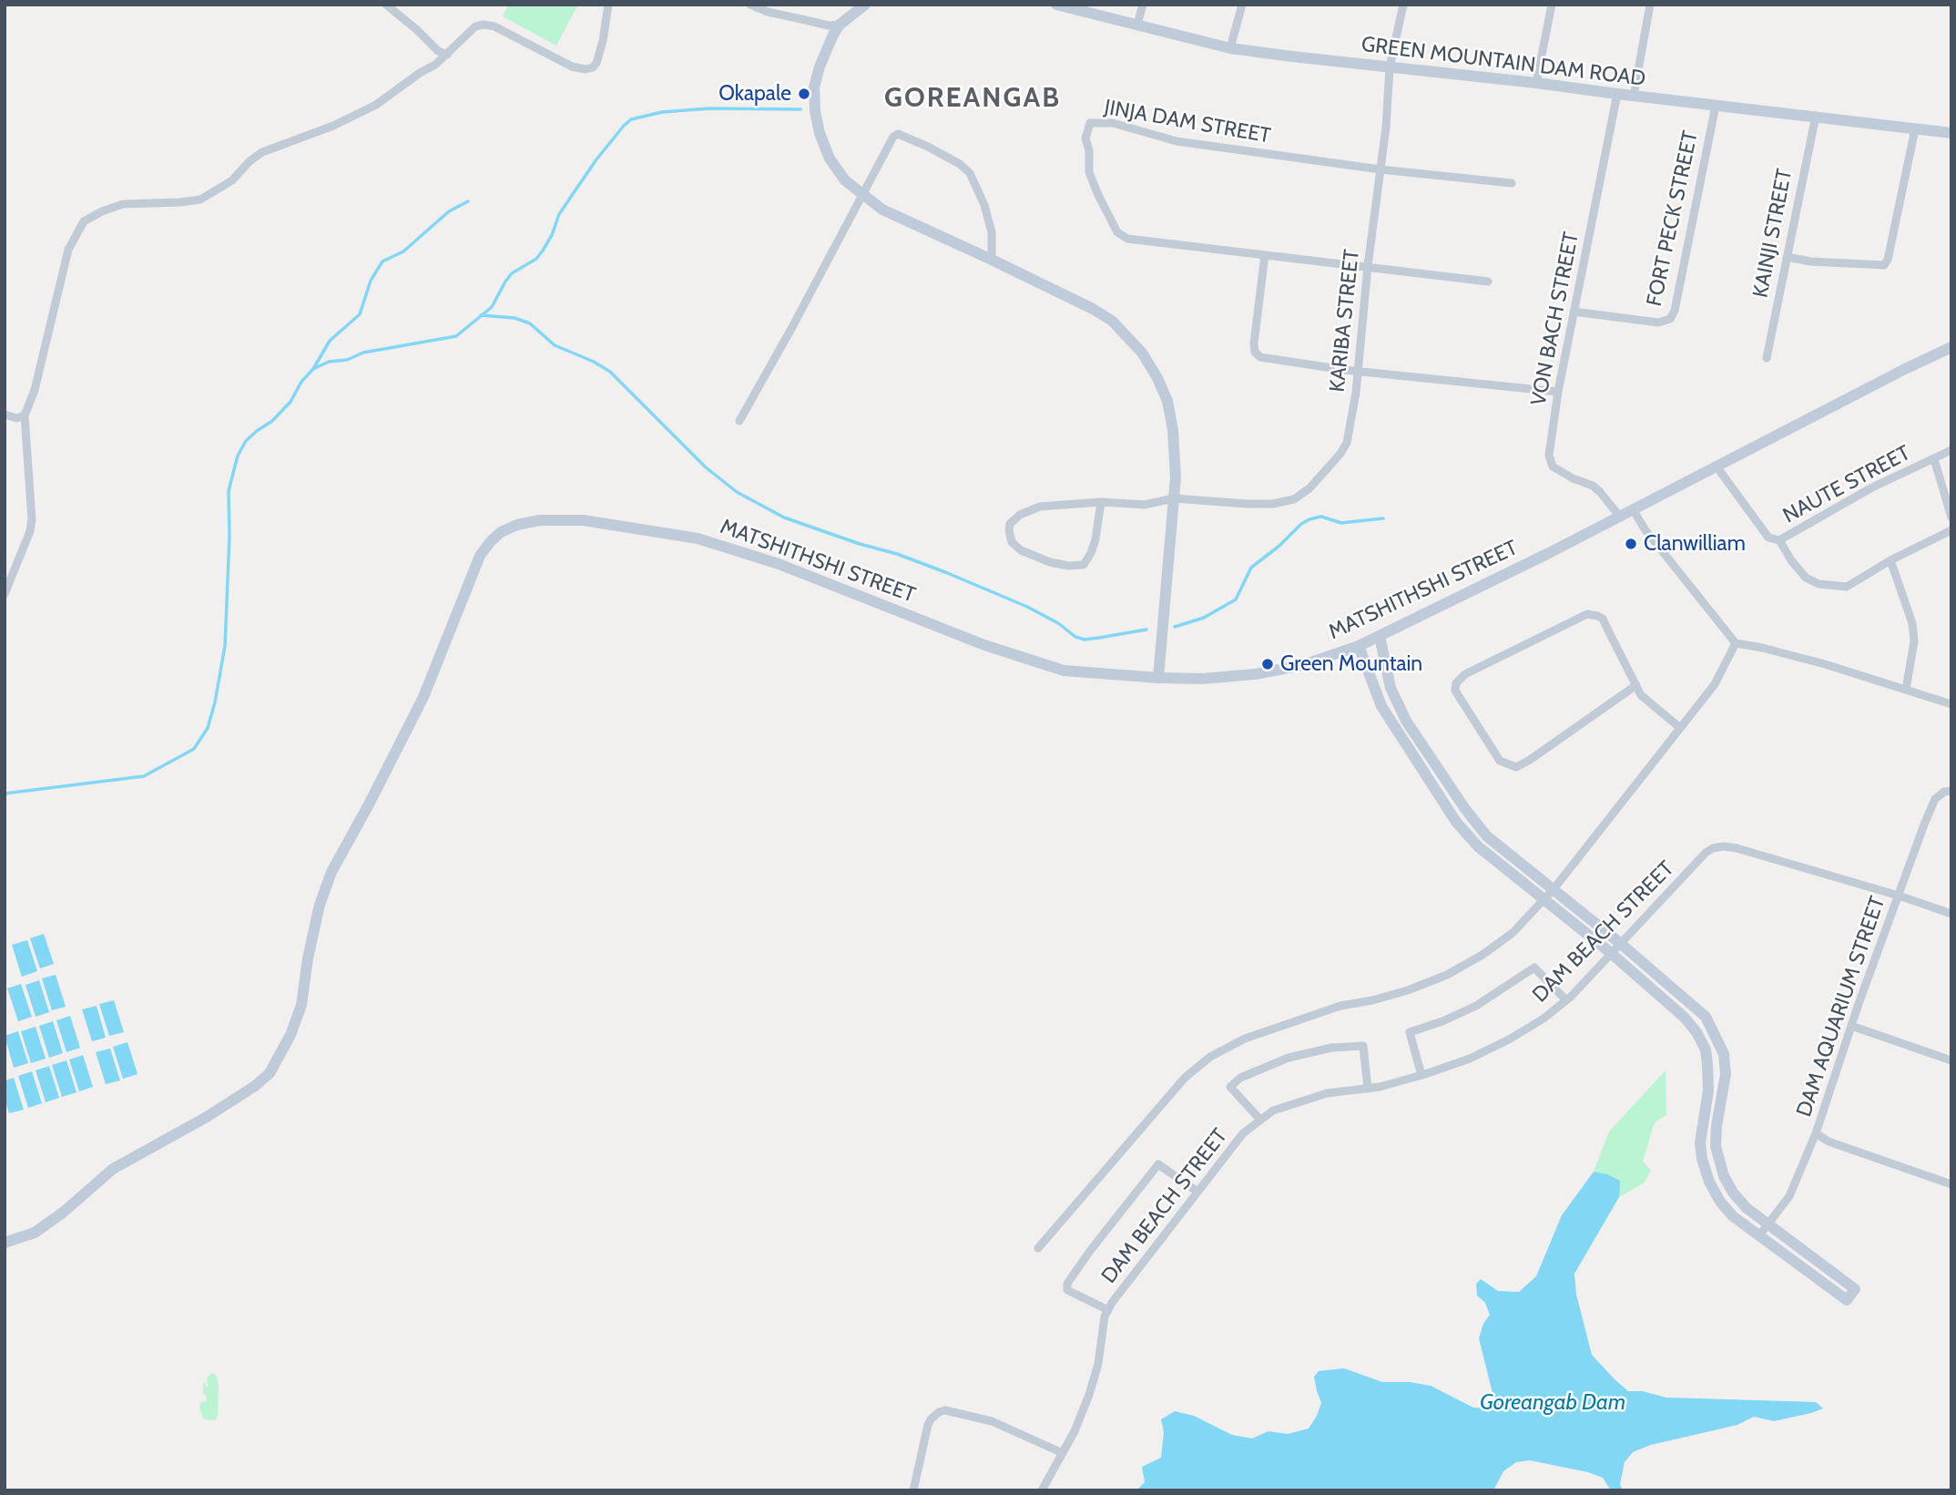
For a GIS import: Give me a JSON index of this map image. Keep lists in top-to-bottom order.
{
  "streets": {
    "street": [
      "GREEN MOUNTAIN DAM ROAD",
      "JINJA DAM STREET",
      "FORT PECK STREET",
      "KAINJI STREET",
      "VON BACH STREET",
      "KARIBA STREET",
      "NAUTE STREET",
      "MATSHITHSHI STREET",
      "DAM BEACH STREET",
      "DAM AQUARIUM STREET"
    ]
  },
  "crossings": [
    ["GREEN MOUNTAIN DAM ROAD", "FORT PECK STREET"],
    ["GREEN MOUNTAIN DAM ROAD", "KAINJI STREET"],
    ["GREEN MOUNTAIN DAM ROAD", "VON BACH STREET"],
    ["GREEN MOUNTAIN DAM ROAD", "KARIBA STREET"],
    ["JINJA DAM STREET", "KARIBA STREET"],
    ["FORT PECK STREET", "VON BACH STREET"],
    ["VON BACH STREET", "MATSHITHSHI STREET"],
    ["NAUTE STREET", "MATSHITHSHI STREET"],
    ["DAM BEACH STREET", "DAM AQUARIUM STREET"]
  ],
  "districts": ["GOREANGAB"],
  "water": ["Goreangab Dam"],
  "places": ["Okapale", "Clanwilliam", "Green Mountain"]
}
